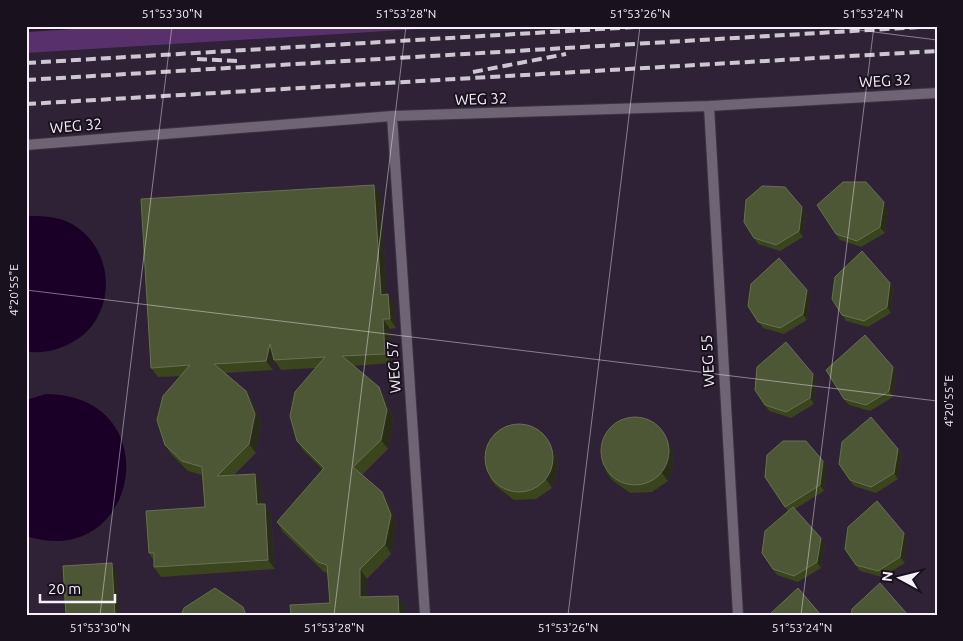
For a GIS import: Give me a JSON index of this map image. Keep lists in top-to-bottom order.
{
  "streets": {
    "lane": ["WEG 32", "WEG 55", "WEG 57"]
  },
  "crossings": [
    ["WEG 32", "WEG 55"],
    ["WEG 32", "WEG 57"]
  ],
  "scale_bar": "20 m",
  "north": "left",
  "coordinates": [
    "51°53'30\"N",
    "51°53'28\"N",
    "51°53'26\"N",
    "51°53'24\"N",
    "4°20'55\"E"
  ]
}
